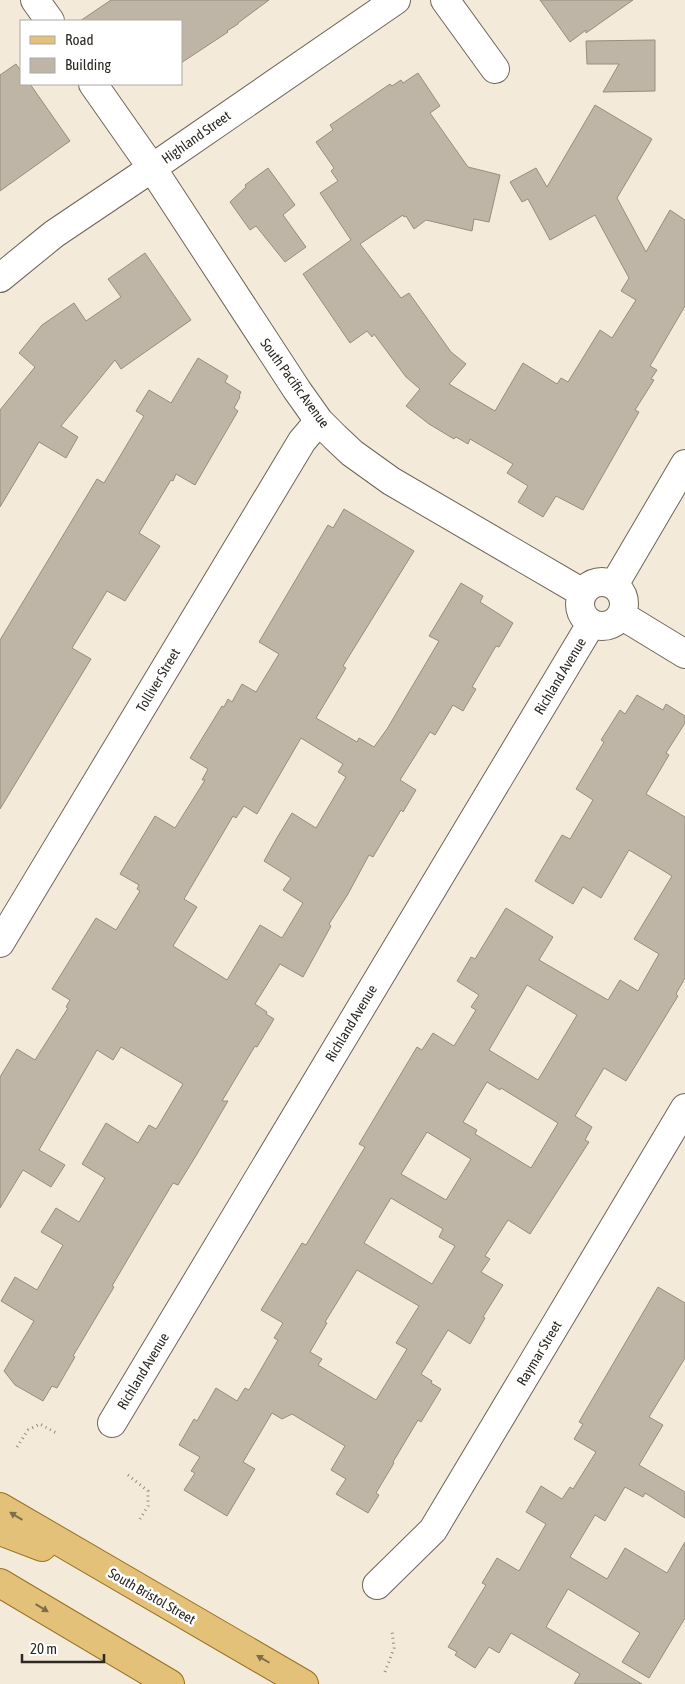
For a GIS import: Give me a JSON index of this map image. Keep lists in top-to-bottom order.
{
  "streets": {
    "main road": ["South Bristol Street"],
    "street": [
      "Highland Street",
      "South Pacific Avenue",
      "Richland Avenue",
      "Tolliver Street",
      "Raymar Street"
    ]
  },
  "crossings": [
    ["Highland Street", "South Pacific Avenue"],
    ["South Pacific Avenue", "Richland Avenue"],
    ["South Pacific Avenue", "Tolliver Street"]
  ],
  "legend": ["Road", "Building"],
  "scale_bar": "20 m"
}
